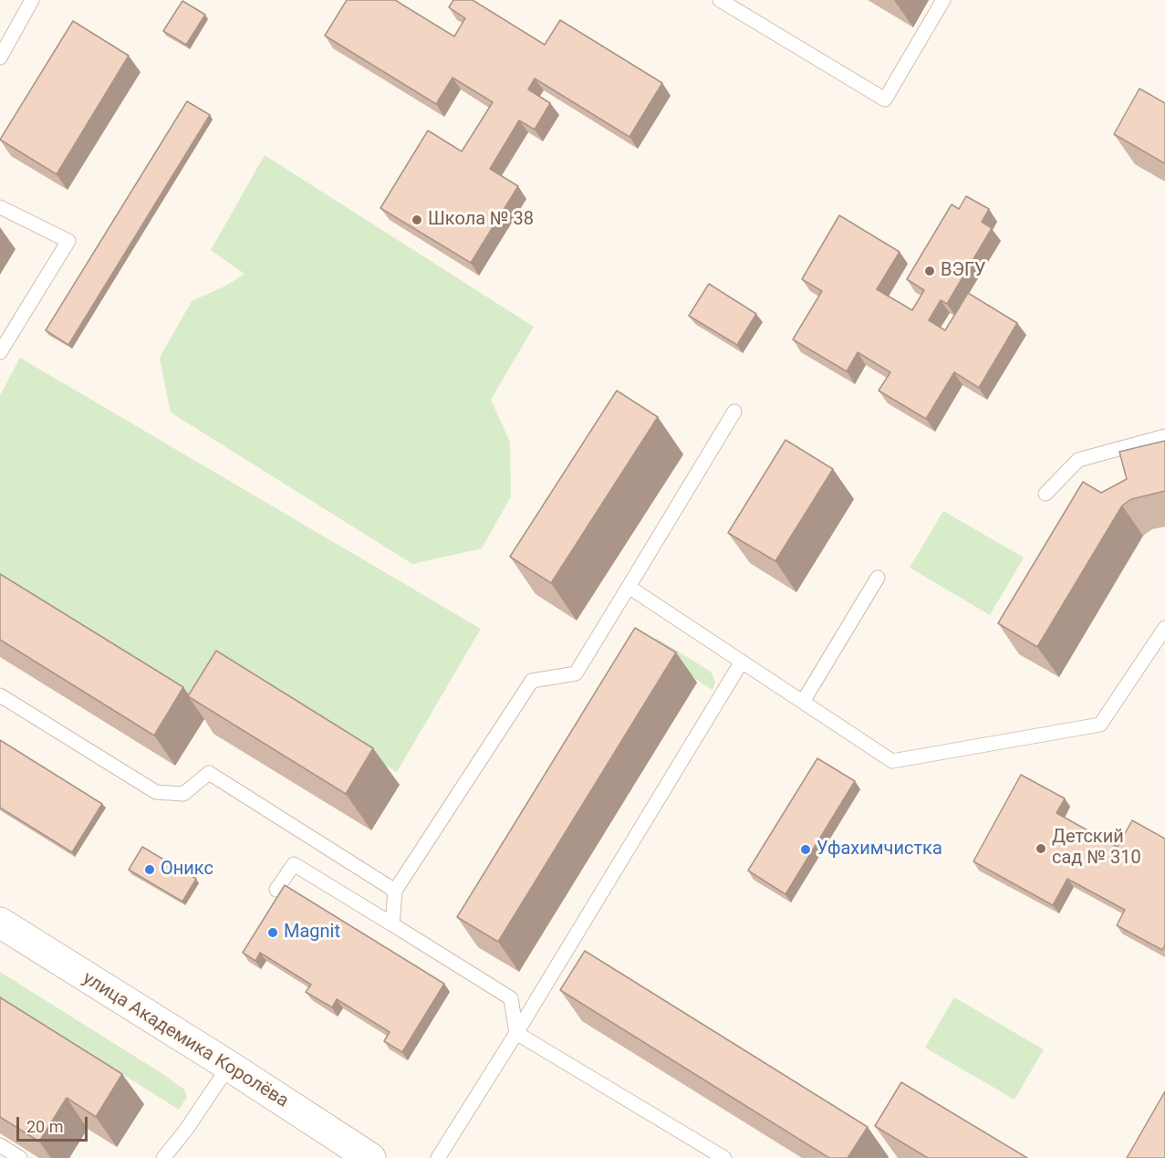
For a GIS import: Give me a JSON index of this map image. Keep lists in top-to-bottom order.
{
  "streets": {
    "street": ["улица Академика Королёва"]
  },
  "places": [
    "Школа № 38",
    "ВЭГУ",
    "Детский сад № 310",
    "Уфахимчистка",
    "Оникс",
    "Magnit"
  ],
  "scale_bar": "20 m"
}
